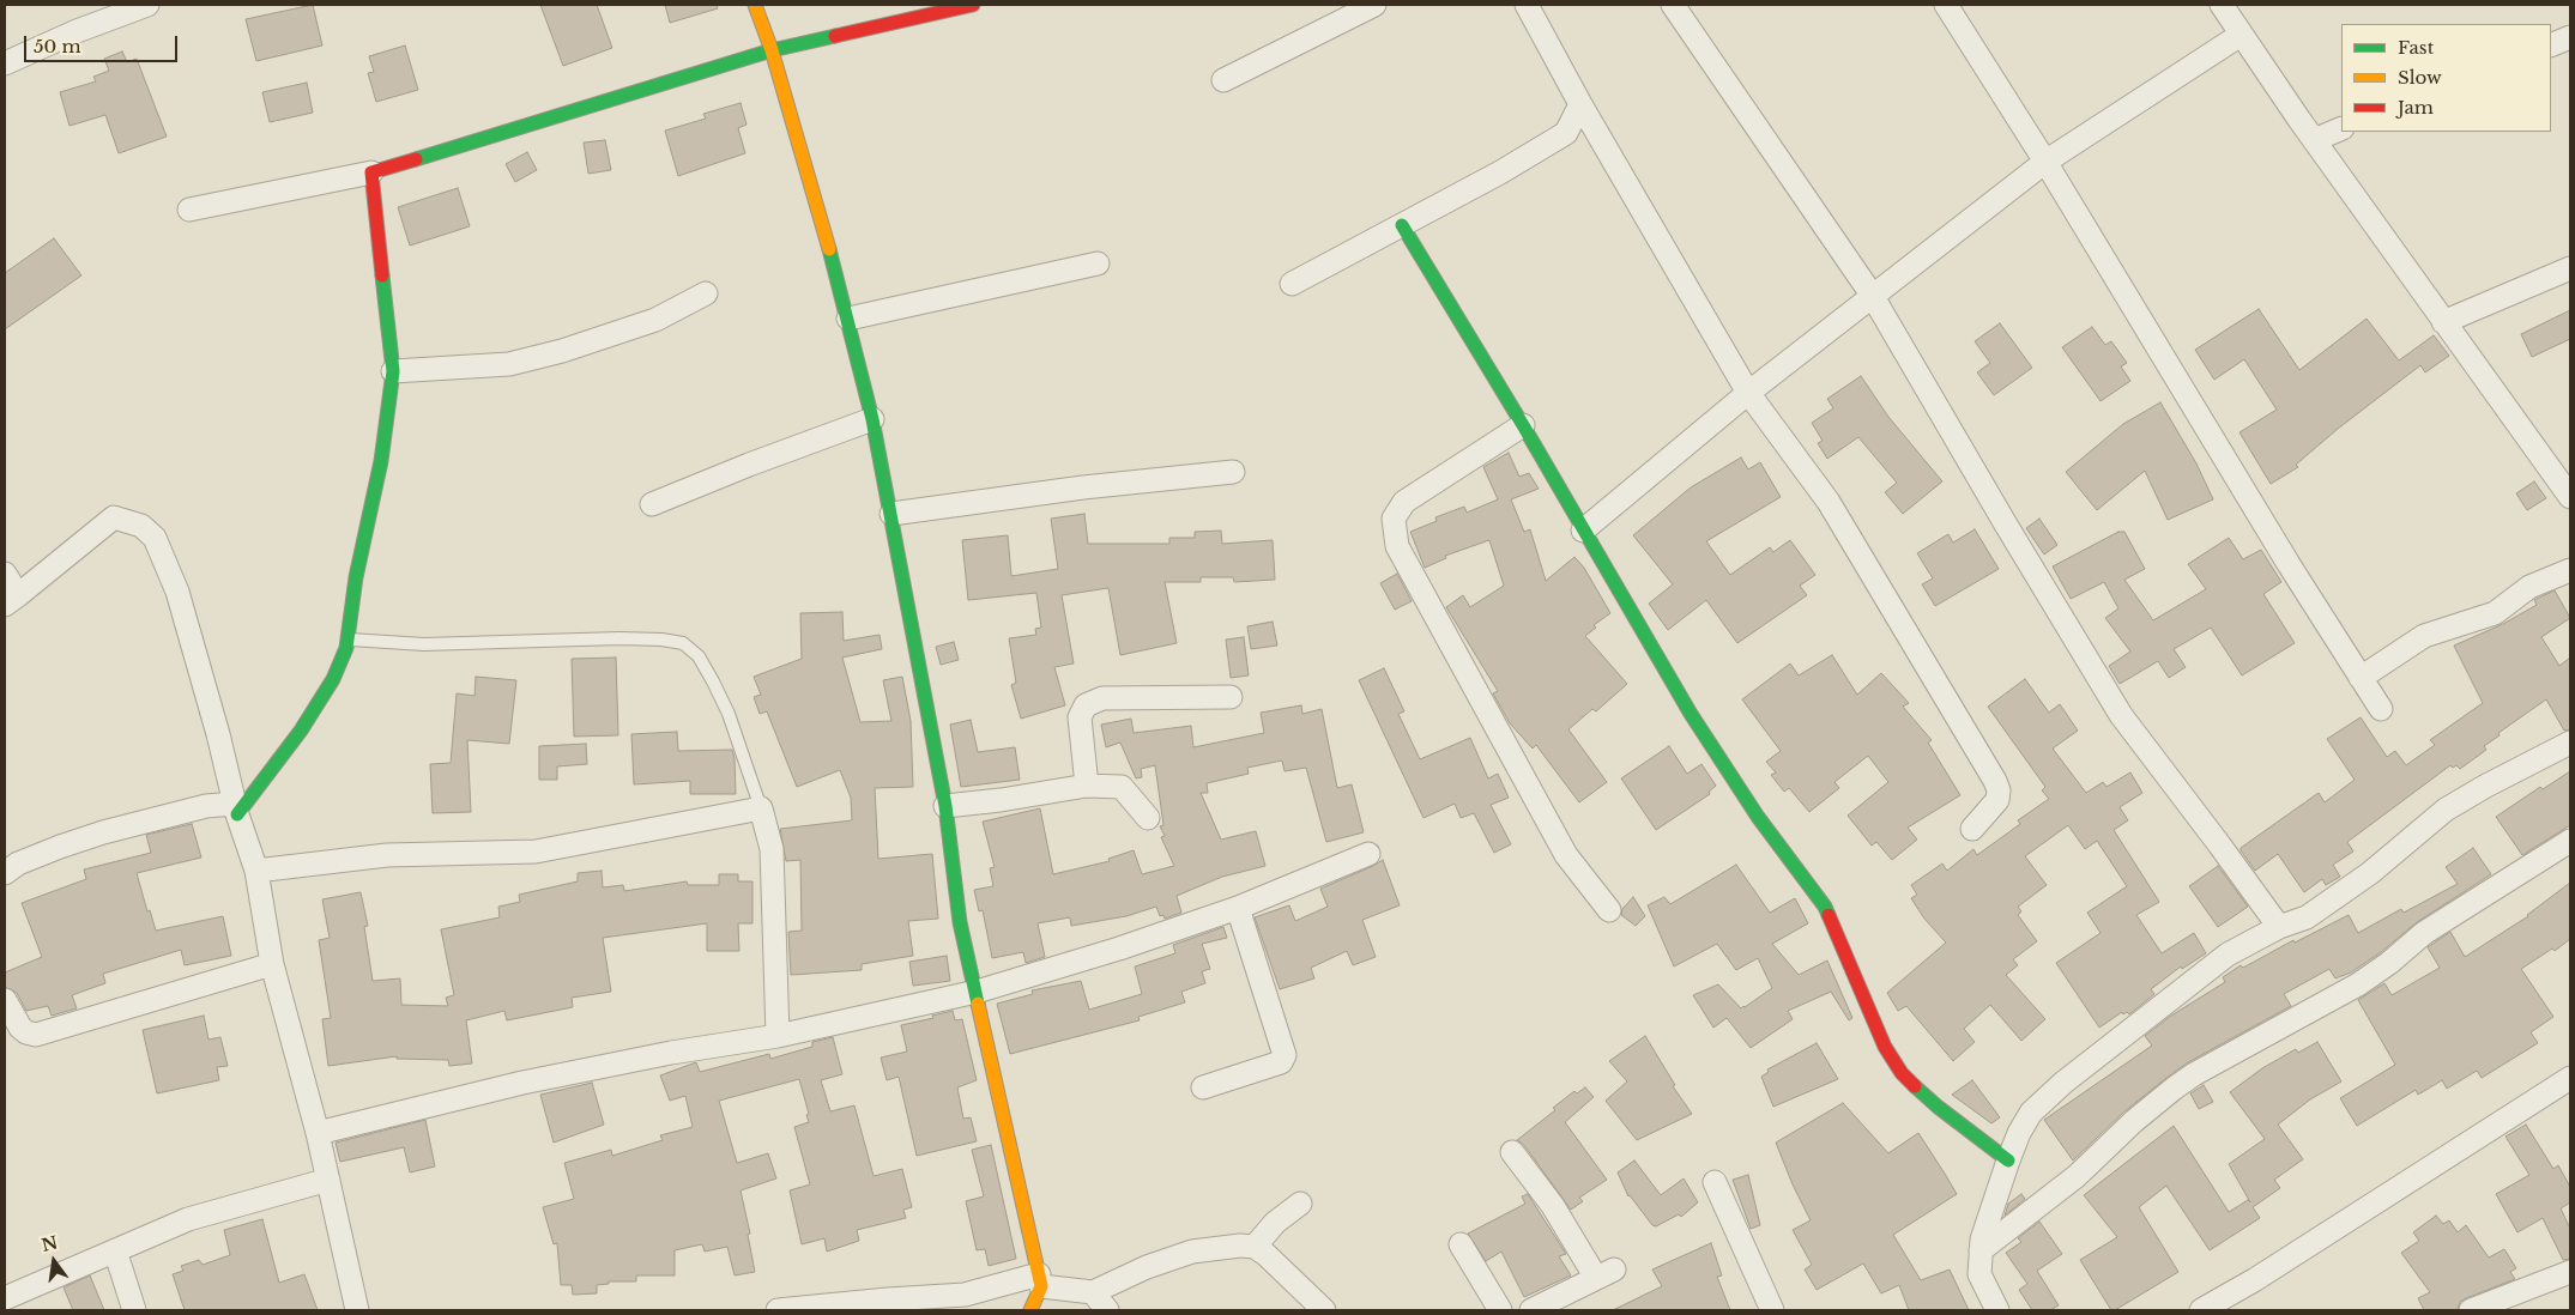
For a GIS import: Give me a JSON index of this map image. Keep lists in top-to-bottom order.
{
  "legend": ["Fast", "Slow", "Jam"],
  "scale_bar": "50 m",
  "north": "top"
}
